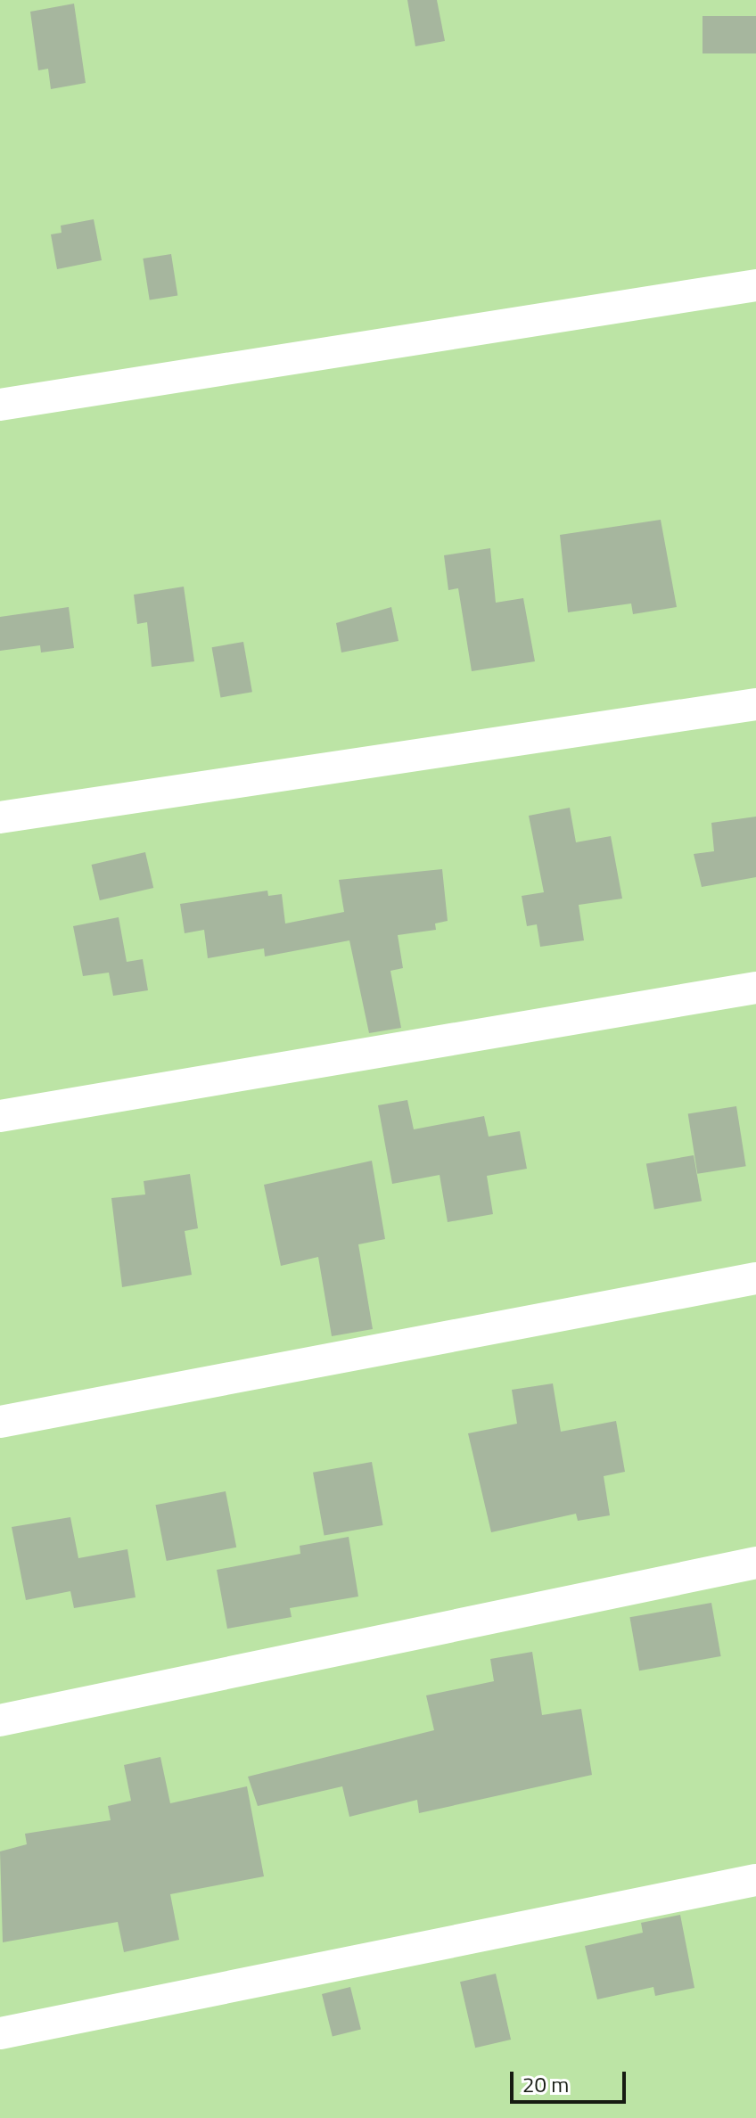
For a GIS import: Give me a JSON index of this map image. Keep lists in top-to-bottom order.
{
  "scale_bar": "20 m"
}
